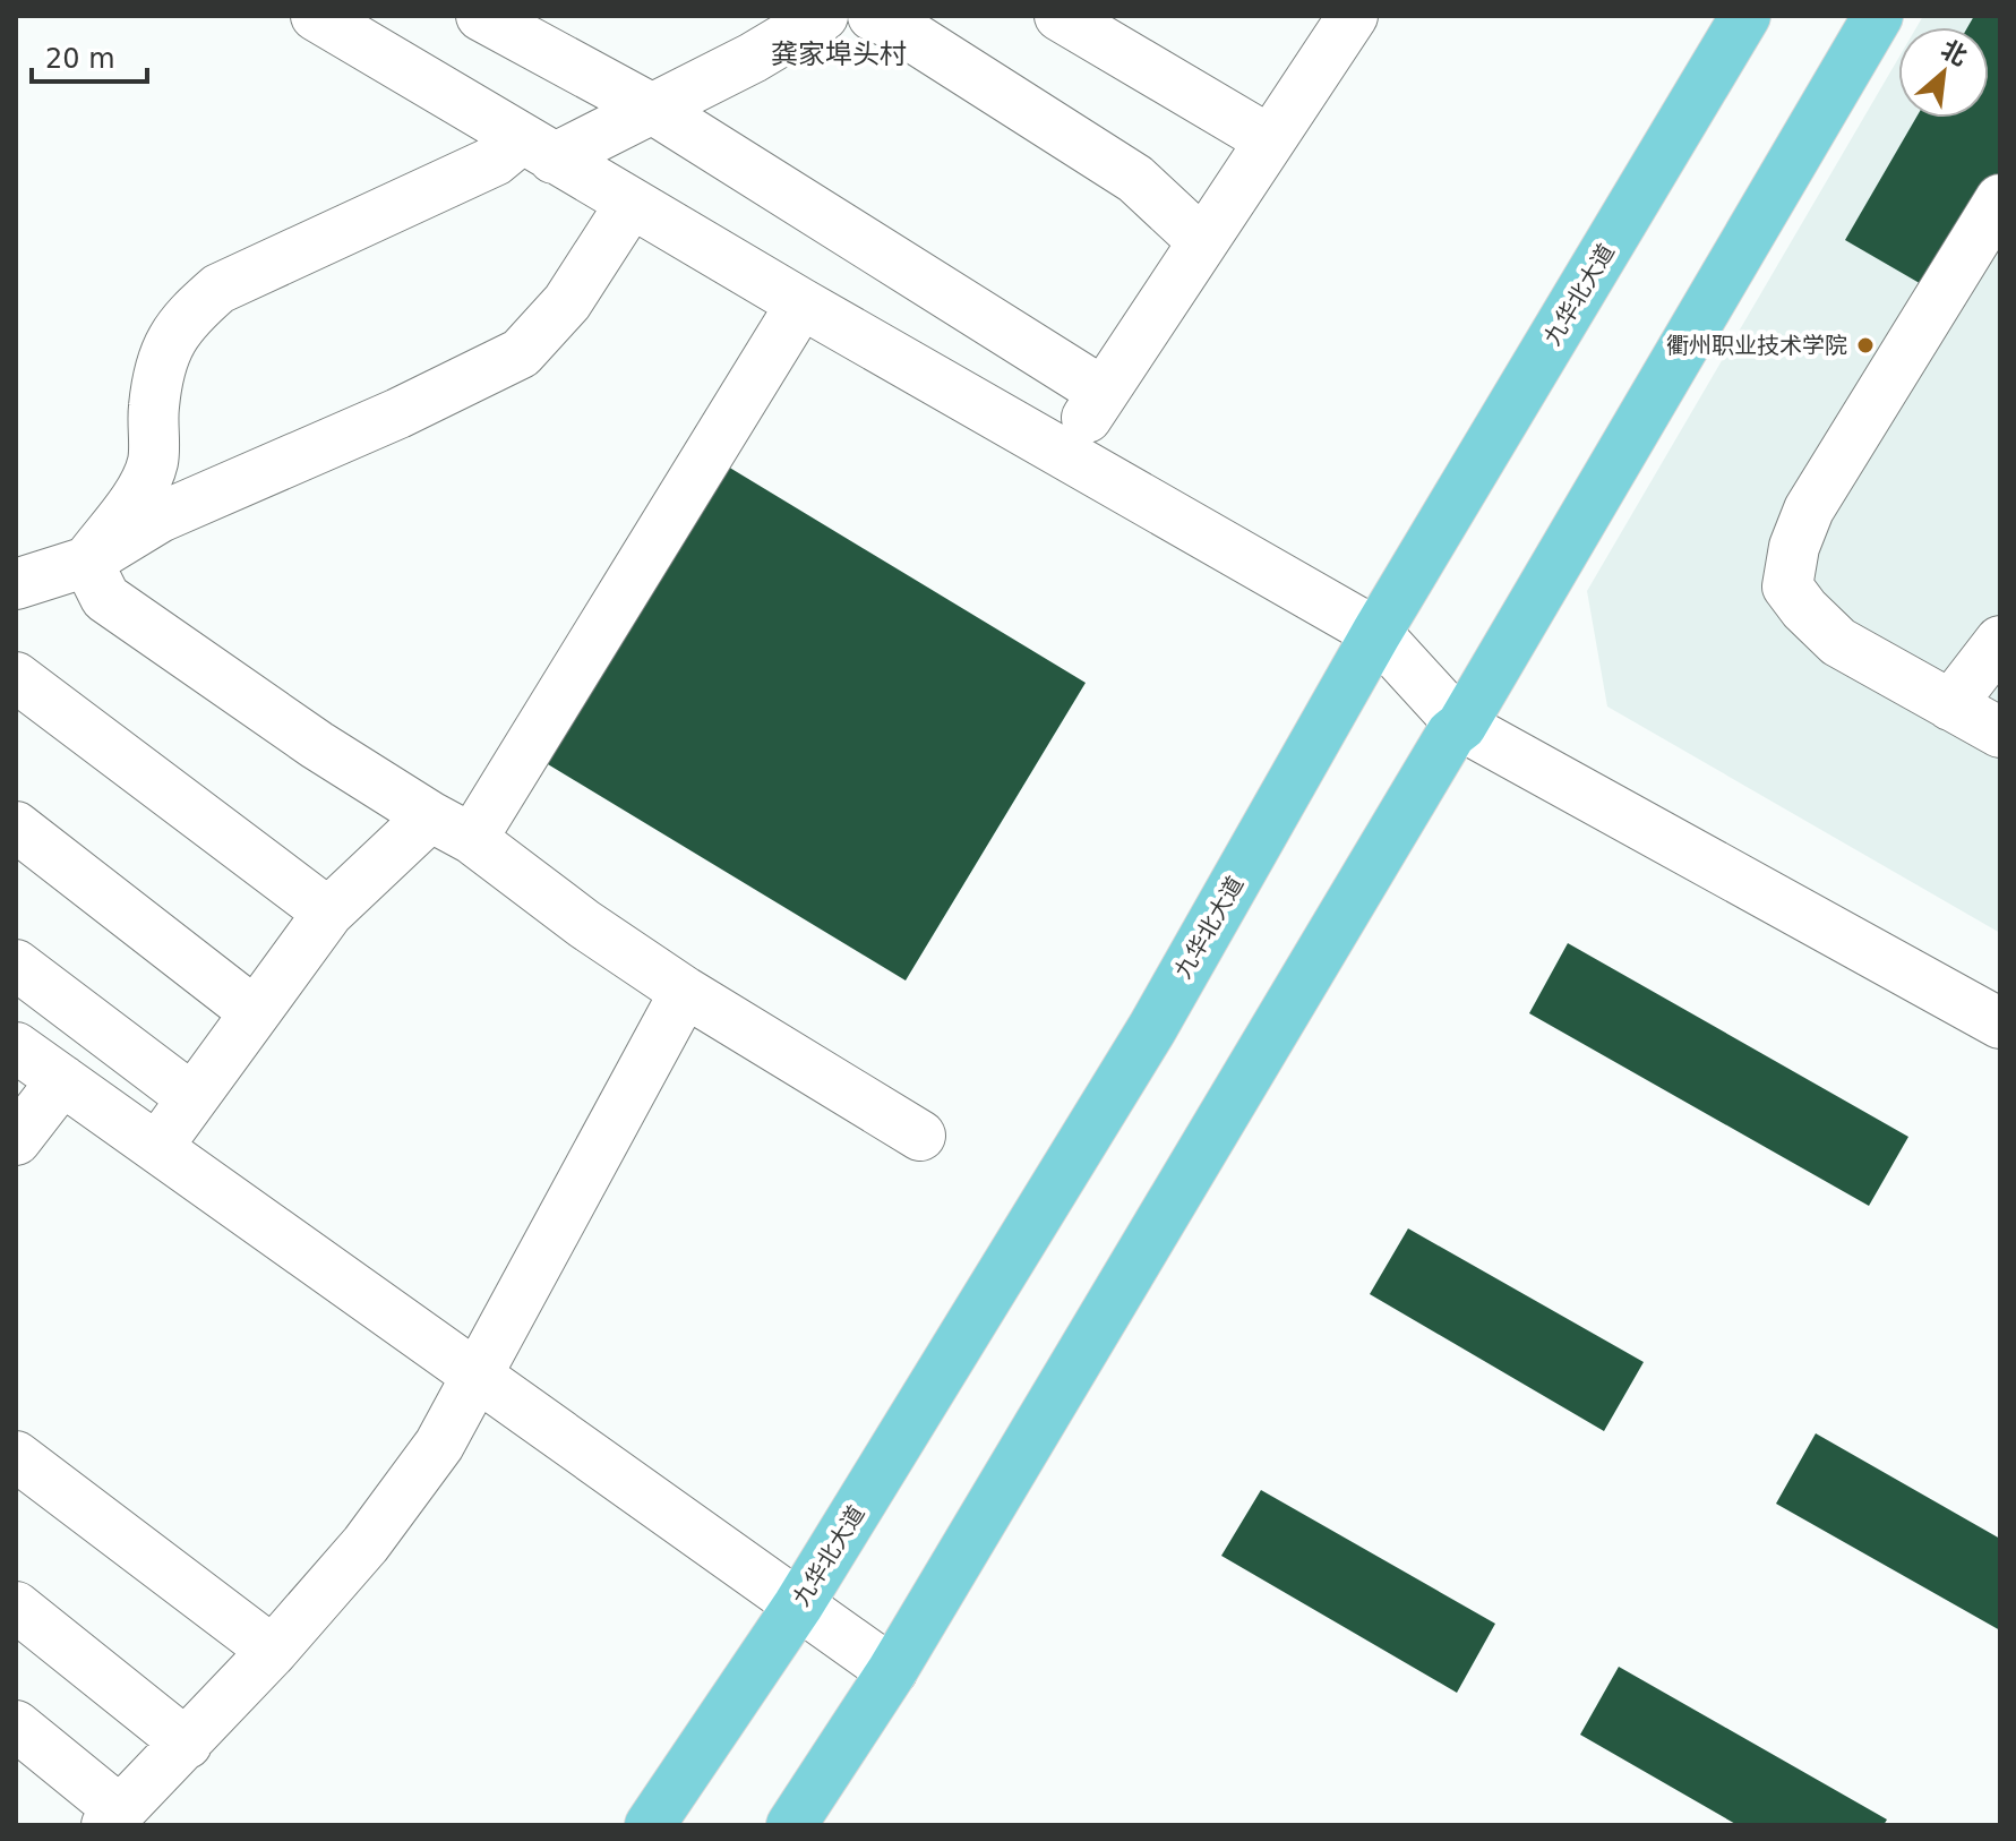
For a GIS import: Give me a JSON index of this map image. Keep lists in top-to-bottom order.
{
  "streets": {
    "main road": ["九华北大道"]
  },
  "districts": ["龚家埠头村"],
  "places": ["衢州职业技术学院"],
  "scale_bar": "20 m",
  "north": "top right"
}
